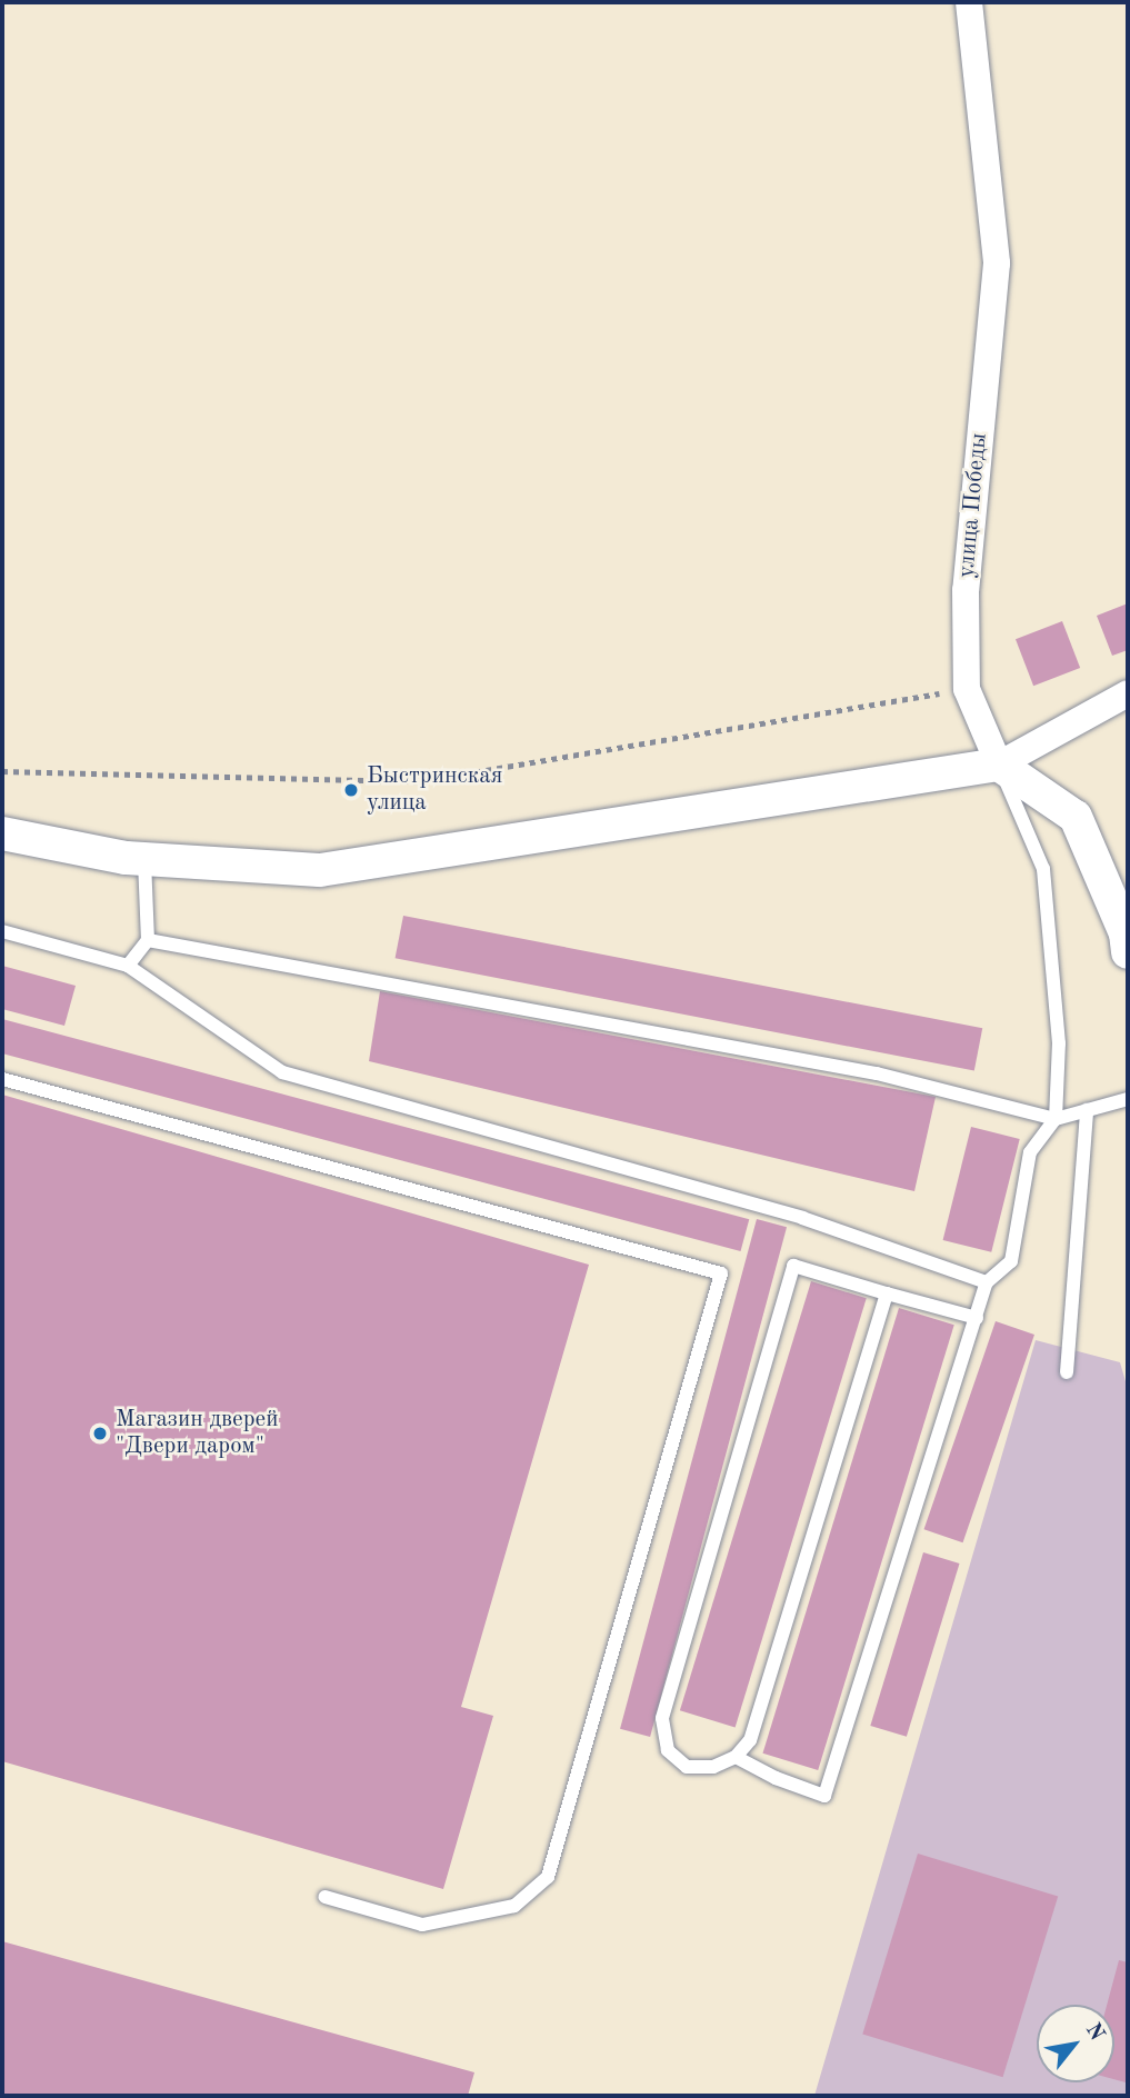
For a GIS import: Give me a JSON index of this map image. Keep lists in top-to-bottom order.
{
  "streets": {
    "street": ["улица Победы"]
  },
  "places": ["Быстринская улица", "Магазин дверей \"Двери даром\""],
  "north": "top right"
}
